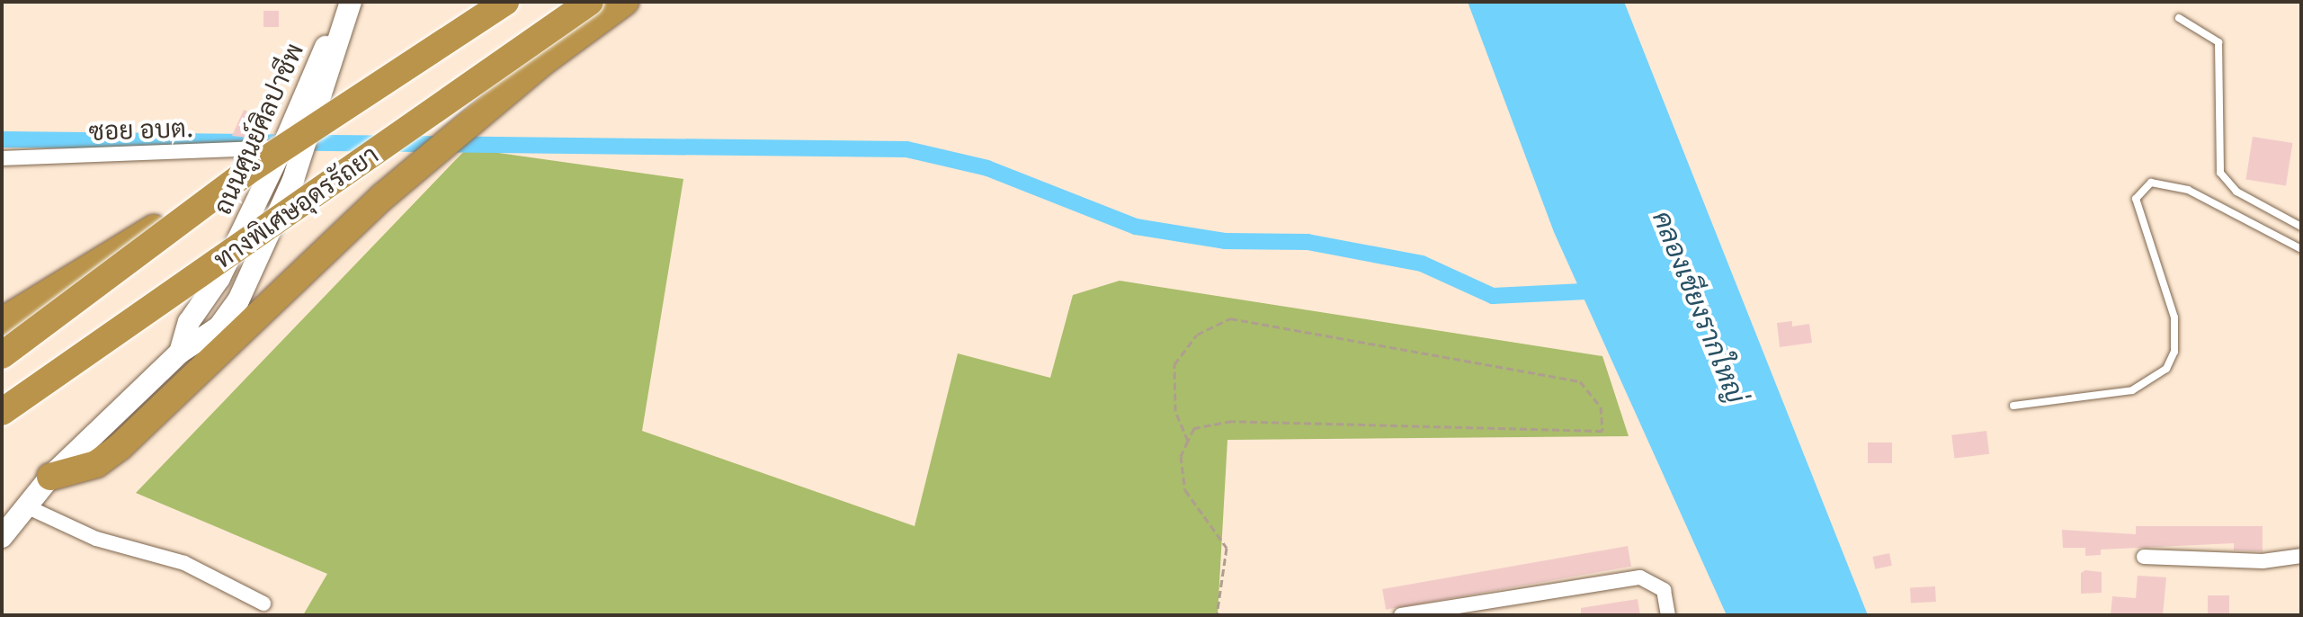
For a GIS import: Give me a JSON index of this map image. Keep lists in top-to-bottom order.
{
  "streets": {
    "highway": ["ทางพิเศษอุดรรัถยา"],
    "main road": ["ถนนศูนย์ศิลปาชีพ"],
    "street": ["ซอย อบต."]
  },
  "crossings": [
    ["ถนนศูนย์ศิลปาชีพ", "ซอย อบต."]
  ],
  "water": ["คลองเชียงรากใหญ่"]
}
